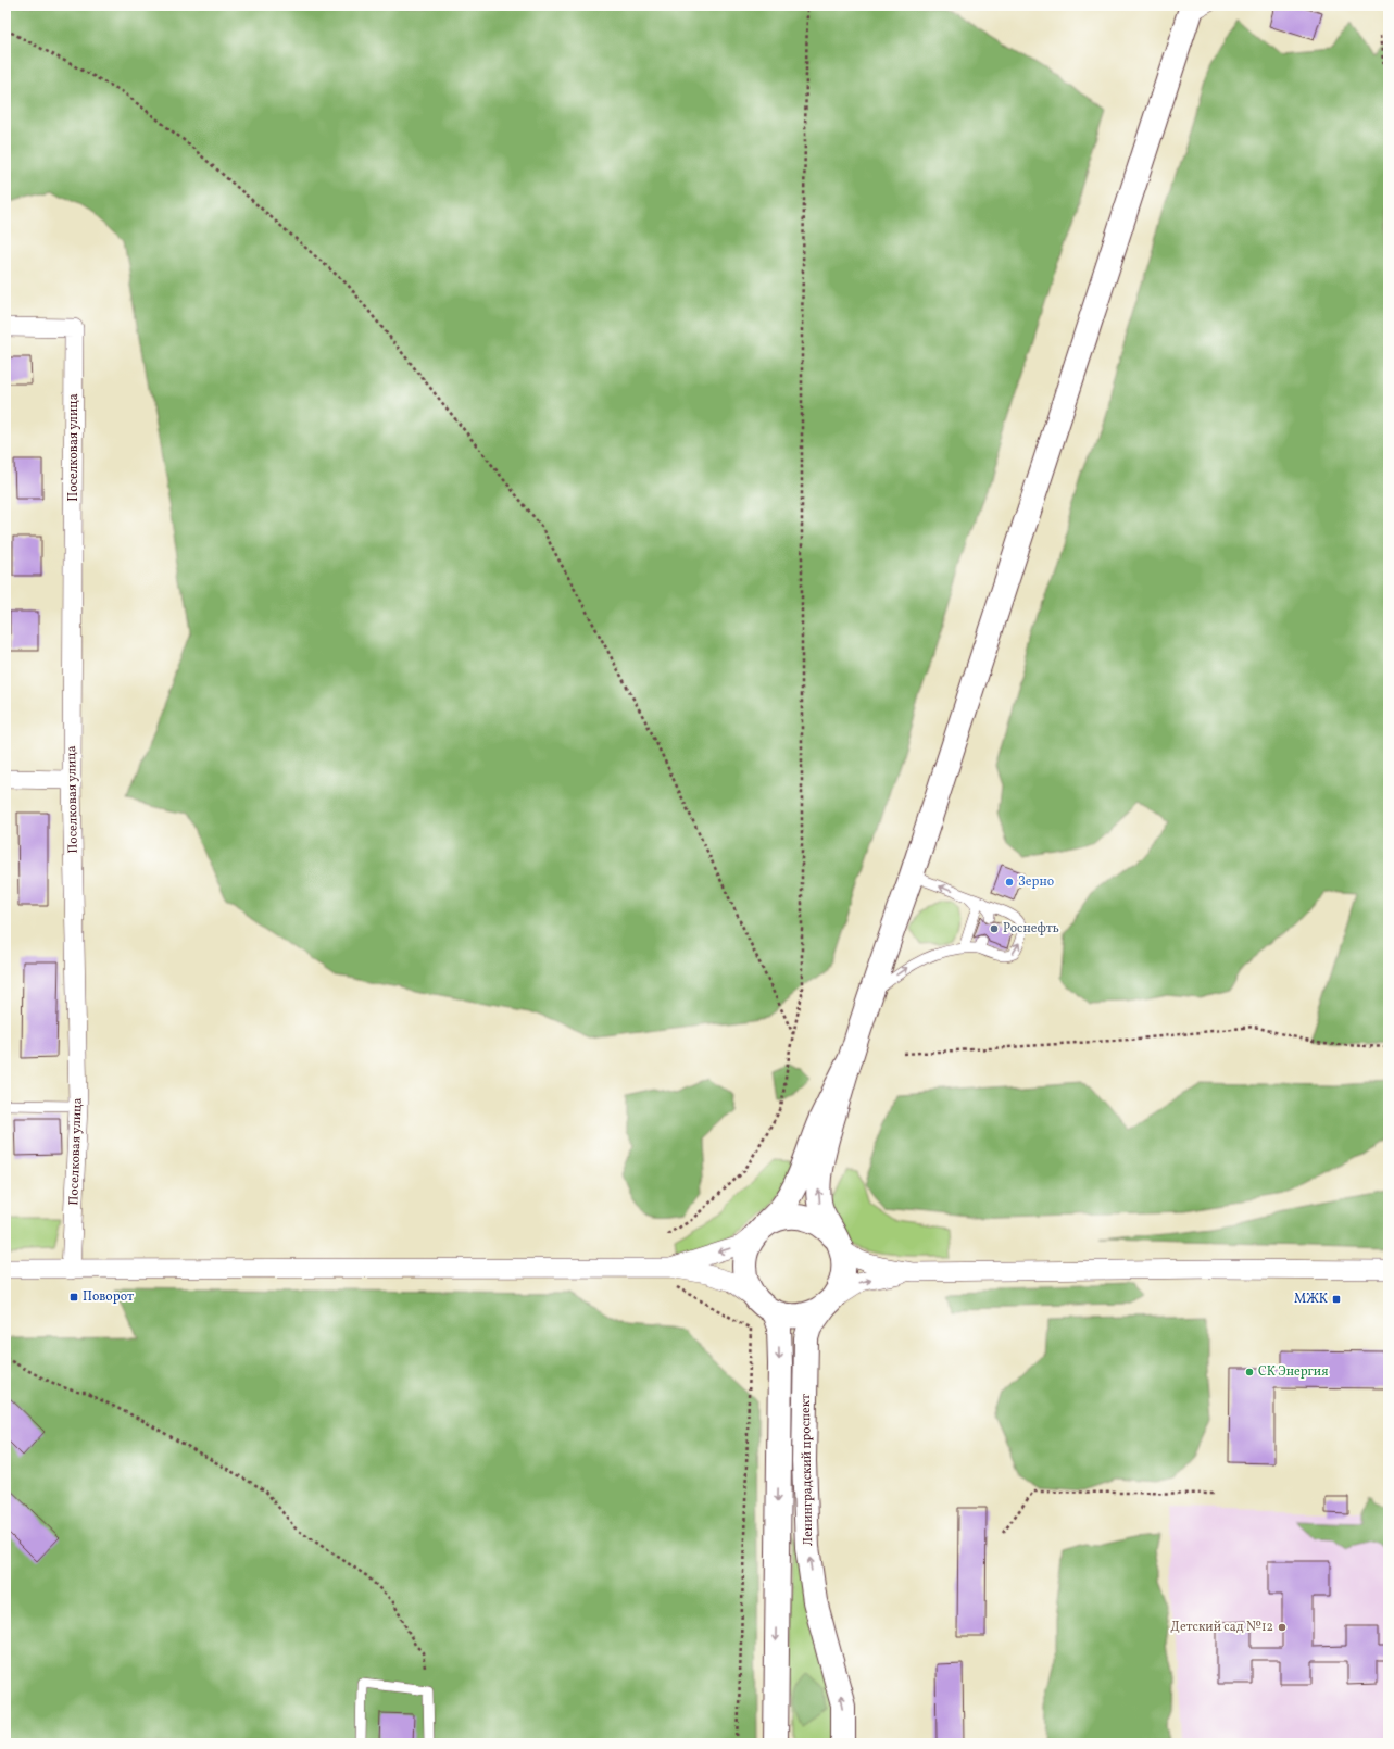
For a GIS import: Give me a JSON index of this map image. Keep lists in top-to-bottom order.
{
  "streets": {
    "main road": ["Ленинградский проспект"],
    "street": ["Поселковая улица"]
  },
  "places": {
    "other": [
      "Зерно",
      "Роснефть",
      "СК Энергия",
      "Детский сад №12"
    ],
    "transit": ["Поворот", "МЖК"]
  }
}
